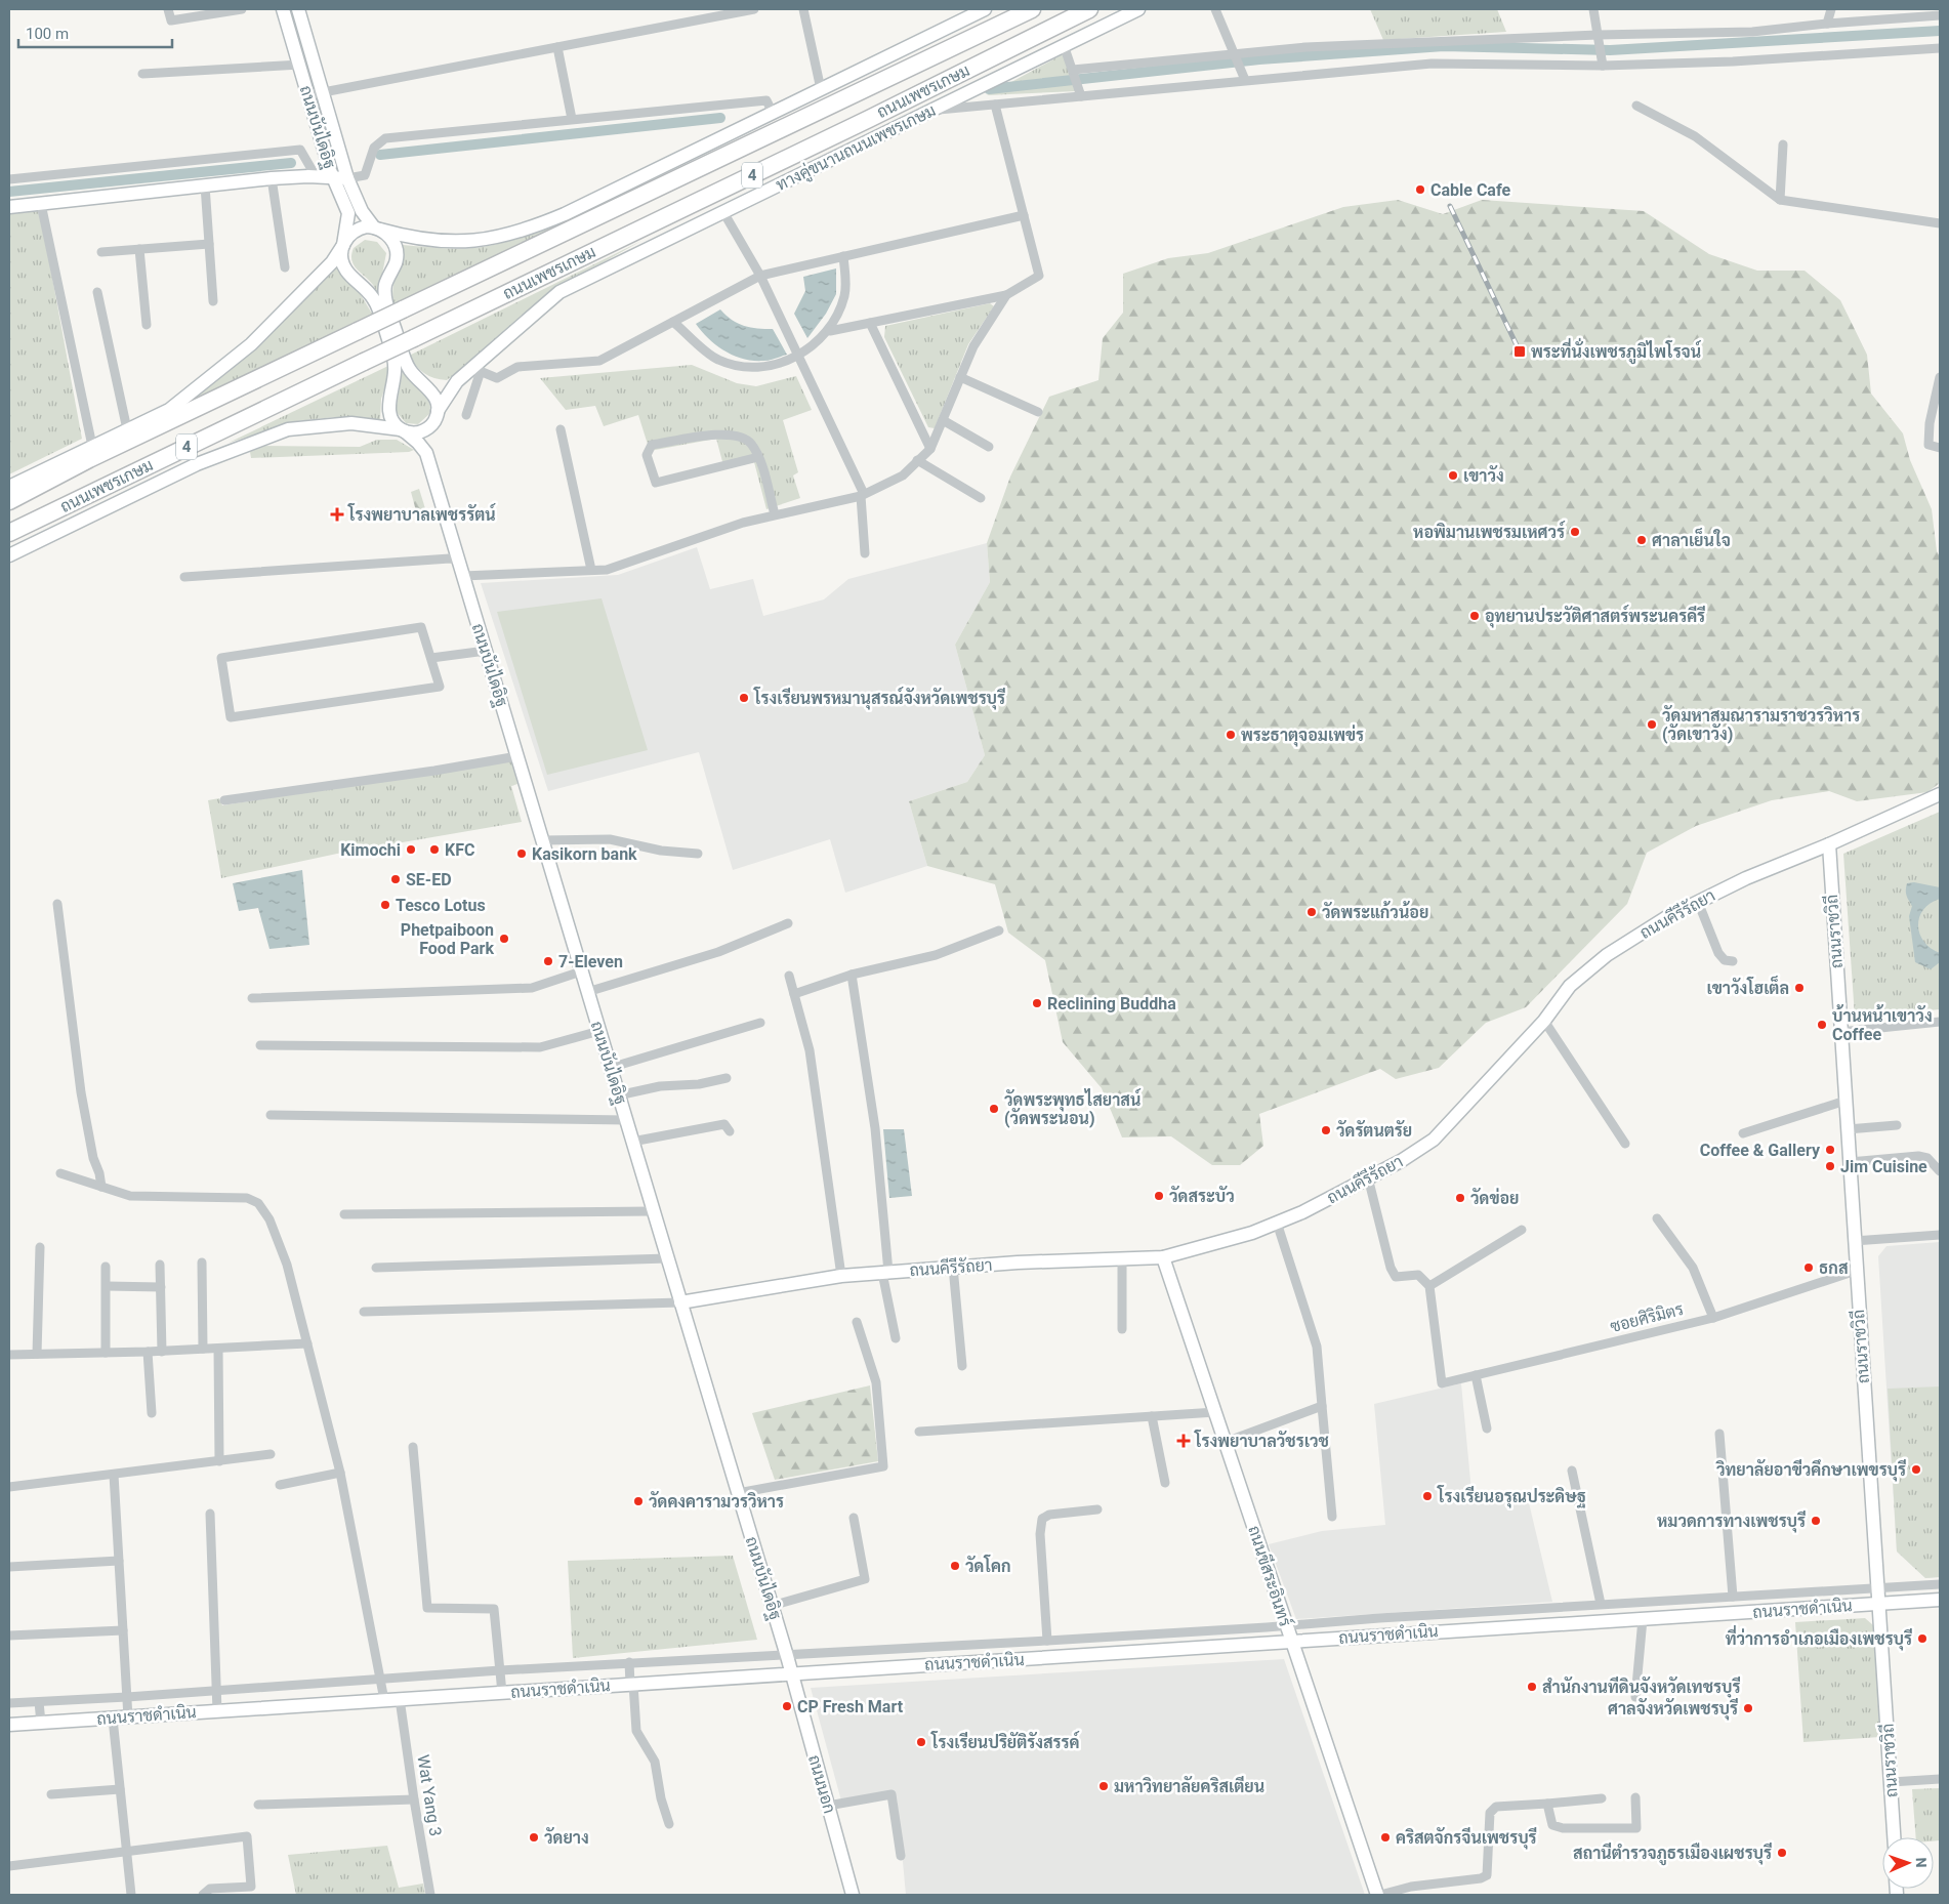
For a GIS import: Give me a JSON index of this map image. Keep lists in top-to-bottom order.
{
  "streets": {
    "highway": ["ถนนเพชรเกษม", "4"],
    "main road": [
      "ถนนบันไดอิฐ",
      "ทางคู่ขนานถนนเพชรเกษม",
      "ถนนคีรีรัถยา",
      "ถนนราชวิถี",
      "ถนนขีสระอินทร์",
      "ถนนราชดำเนิน",
      "ถนนนอก"
    ],
    "street": ["ซอยศิริมิตร", "Wat Yang 3"]
  },
  "crossings": [
    ["ถนนบันไดอิฐ", "ทางคู่ขนานถนนเพชรเกษม"],
    ["ถนนบันไดอิฐ", "4"],
    ["ถนนบันไดอิฐ", "ถนนคีรีรัถยา"],
    ["ถนนบันไดอิฐ", "ถนนราชดำเนิน"],
    ["ถนนบันไดอิฐ", "ถนนนอก"],
    ["ถนนคีรีรัถยา", "ถนนราชวิถี"],
    ["ถนนคีรีรัถยา", "ถนนขีสระอินทร์"],
    ["ถนนราชวิถี", "ซอยศิริมิตร"],
    ["ถนนราชวิถี", "ถนนราชดำเนิน"],
    ["ถนนขีสระอินทร์", "ถนนราชดำเนิน"],
    ["ถนนราชดำเนิน", "ถนนนอก"],
    ["ถนนราชดำเนิน", "Wat Yang 3"]
  ],
  "places": {
    "other": [
      "Cable Cafe",
      "เขาวัง",
      "หอพิมานเพชรมเหศวร์",
      "ศาลาเย็นใจ",
      "อุทยานประวัติศาสตร์พระนครคีรี",
      "โรงเรียนพรหมานุสรณ์จังหวัดเพชรบุรี",
      "วัดมหาสมณารามราชวรวิหาร (วัดเขาวัง)",
      "พระธาตุจอมเพข่ร",
      "Kimochi",
      "KFC",
      "Kasikorn bank",
      "SE-ED",
      "Tesco Lotus",
      "วัดพระแก้วน้อย",
      "Phetpaiboon Food Park",
      "7-Eleven",
      "เขาวังโฮเต็ล",
      "Reclining Buddha",
      "บ้านหน้าเขาวัง Coffee",
      "วัดพระพุทธไสยาสน์ (วัดพระนอน)",
      "วัดรัตนตรัย",
      "Coffee & Gallery",
      "Jim Cuisine",
      "วัดสระบัว",
      "วัดข่อย",
      "ธกส",
      "วิทยาลัยอาขีวคึกษาเพขรบุรี",
      "โรงเรียนอรุณประดิษฐ",
      "วัดคงคารามวรวิหาร",
      "หมวดการทางเพชรบุรี",
      "วัดโคก",
      "ที่ว่าการอำเภอเมืองเพชรบุรี",
      "สำนักงานทีดินจังหวัดเทชรบุรี",
      "CP Fresh Mart",
      "ศาลจังหวัดเพชรบุรี",
      "โรงเรียนปริยัติรังสรรค์",
      "มหาวิทยาลัยคริสเตียน",
      "วัดยาง",
      "คริสตจักรจีนเพชรบุรี",
      "สถานีตำรวจภูธรเมืองเผชรบุรี"
    ],
    "transit": ["พระที่นั่งเพชรภูมิไพโรจน์"],
    "health": ["โรงพยาบาลเพชรรัตน์", "โรงพยาบาลวัชรเวช"]
  },
  "scale_bar": "100 m",
  "north": "right"
}
